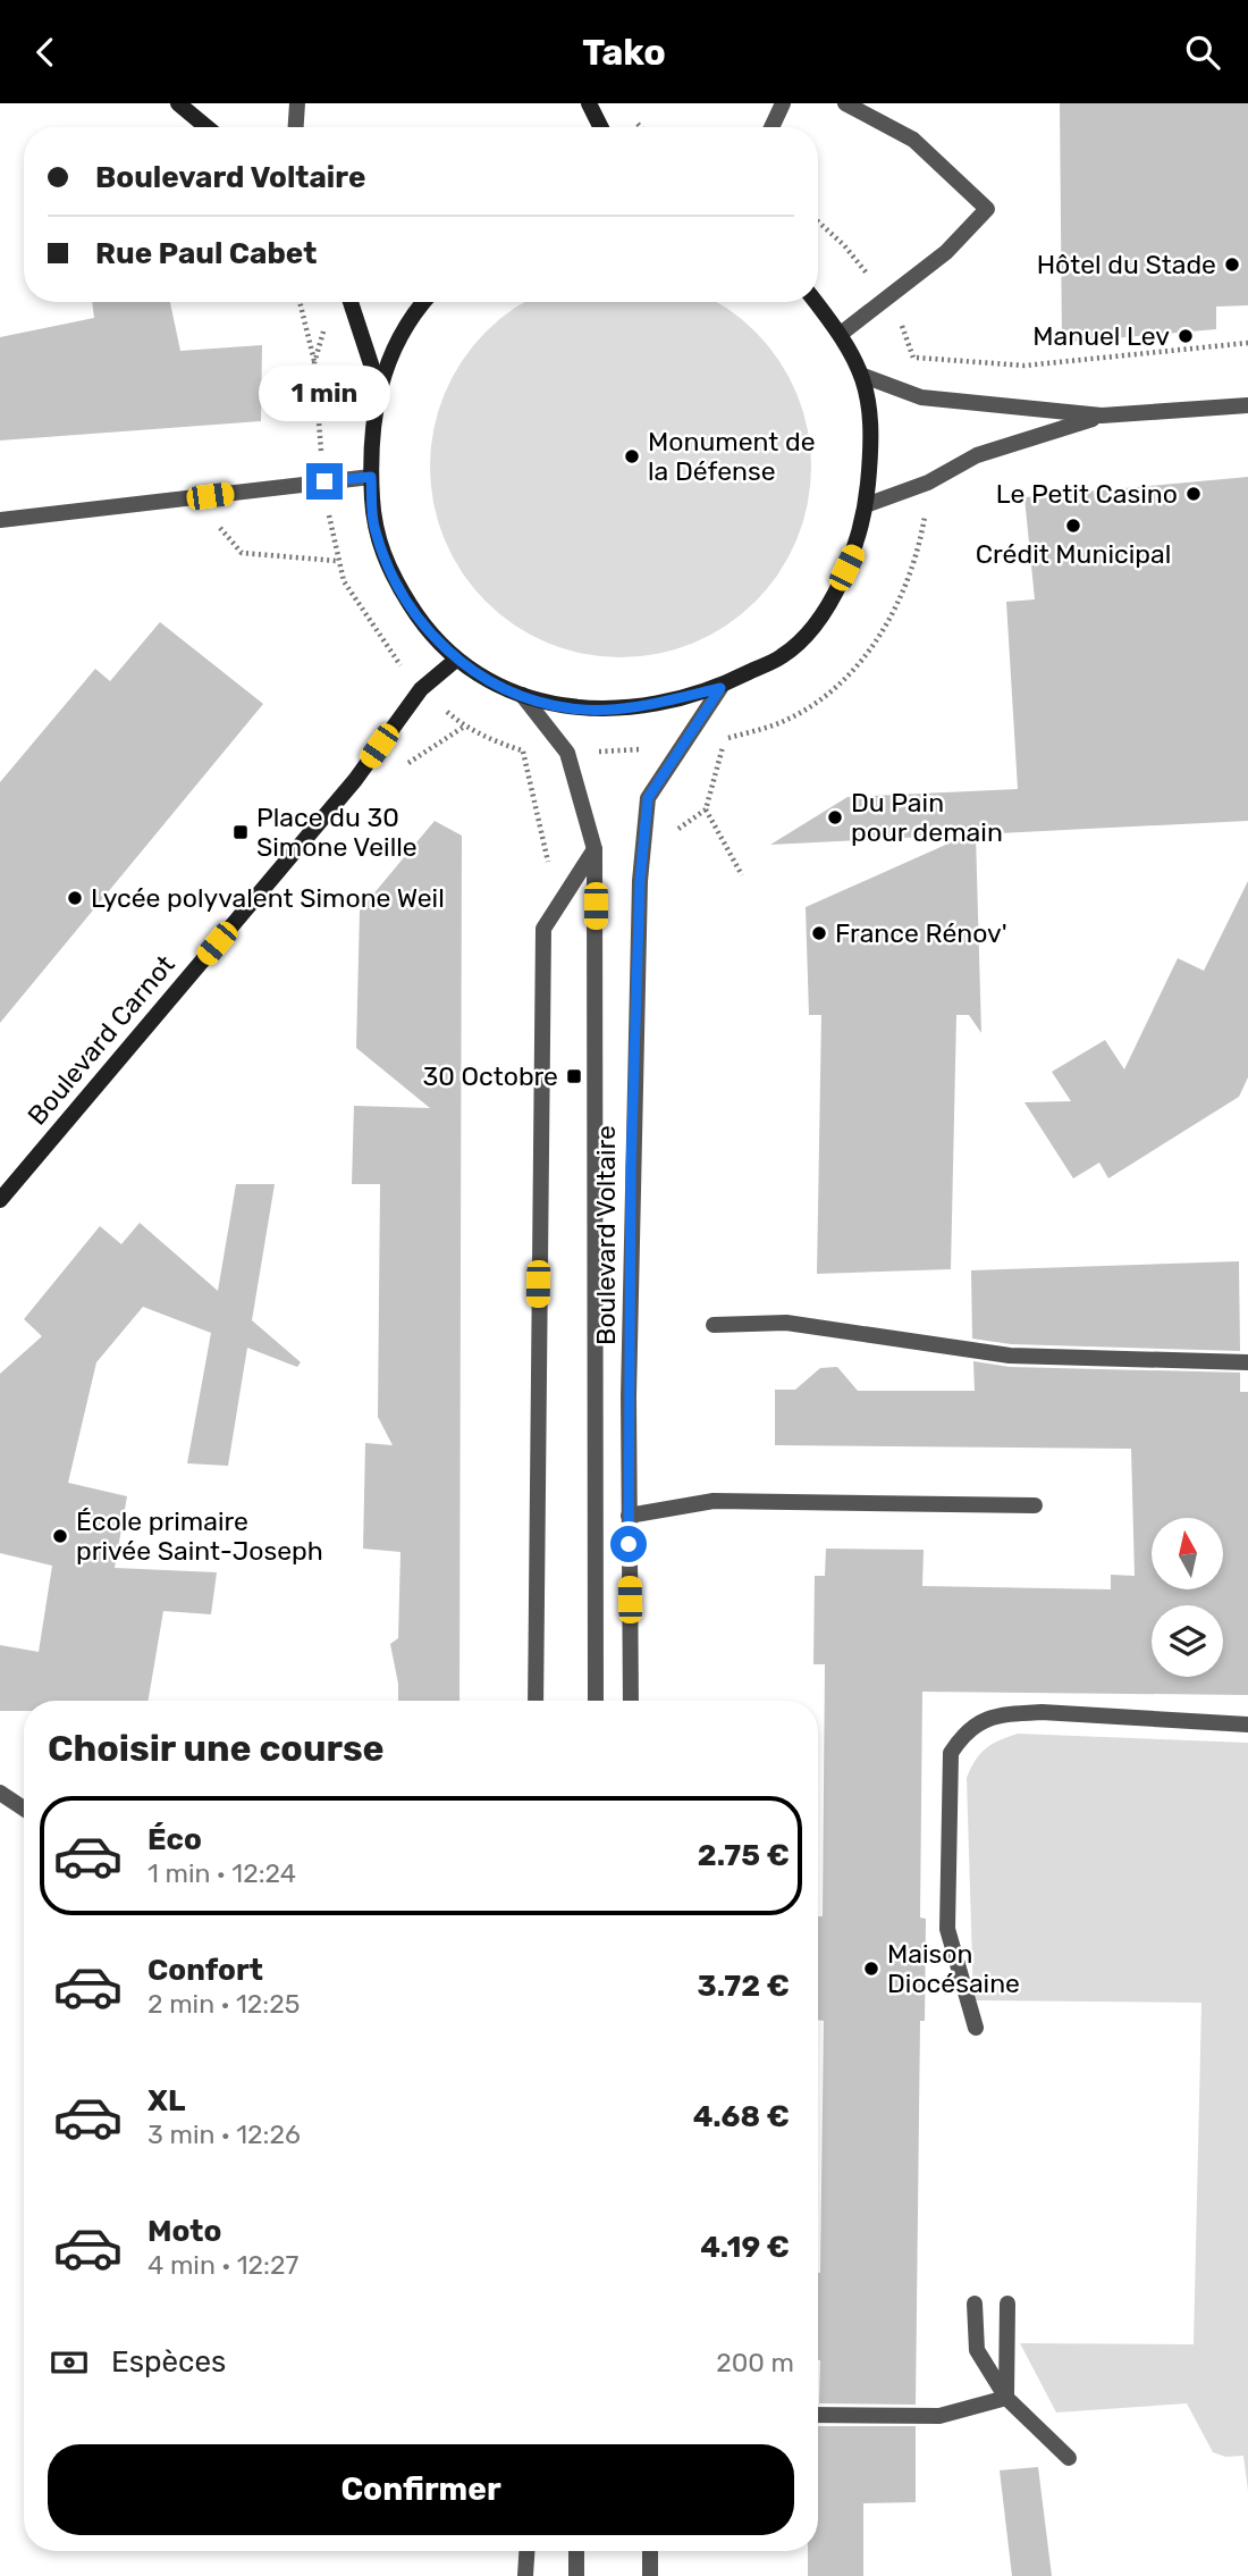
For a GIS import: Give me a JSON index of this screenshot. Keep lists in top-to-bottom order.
{
  "streets": {
    "main road": ["Boulevard Carnot"],
    "street": ["Boulevard Voltaire"]
  },
  "places": {
    "other": [
      "Hôtel du Stade",
      "Manuel Lev",
      "Monument de la Défense",
      "Le Petit Casino",
      "Crédit Municipal",
      "Du Pain pour demain",
      "Lycée polyvalent Simone Weil",
      "France Rénov'",
      "École primaire privée Saint-Joseph",
      "Maison Diocésaine"
    ],
    "transit": ["Place du 30 Simone Veille", "30 Octobre"]
  },
  "north": "top",
  "page": {
    "header": "Tako",
    "banner": ["Boulevard Voltaire", "Rue Paul Cabet"],
    "bubble": "1 min",
    "heading": "Choisir une course",
    "list": [
      {
        "name": "Éco",
        "note": "1 min · 12:24",
        "value": "2.75 €"
      },
      {
        "name": "Confort",
        "note": "2 min · 12:25",
        "value": "3.72 €"
      },
      {
        "name": "XL",
        "note": "3 min · 12:26",
        "value": "4.68 €"
      },
      {
        "name": "Moto",
        "note": "4 min · 12:27",
        "value": "4.19 €"
      }
    ],
    "pay": ["Espèces", "200 m"],
    "buttons": "Confirmer"
  }
}
